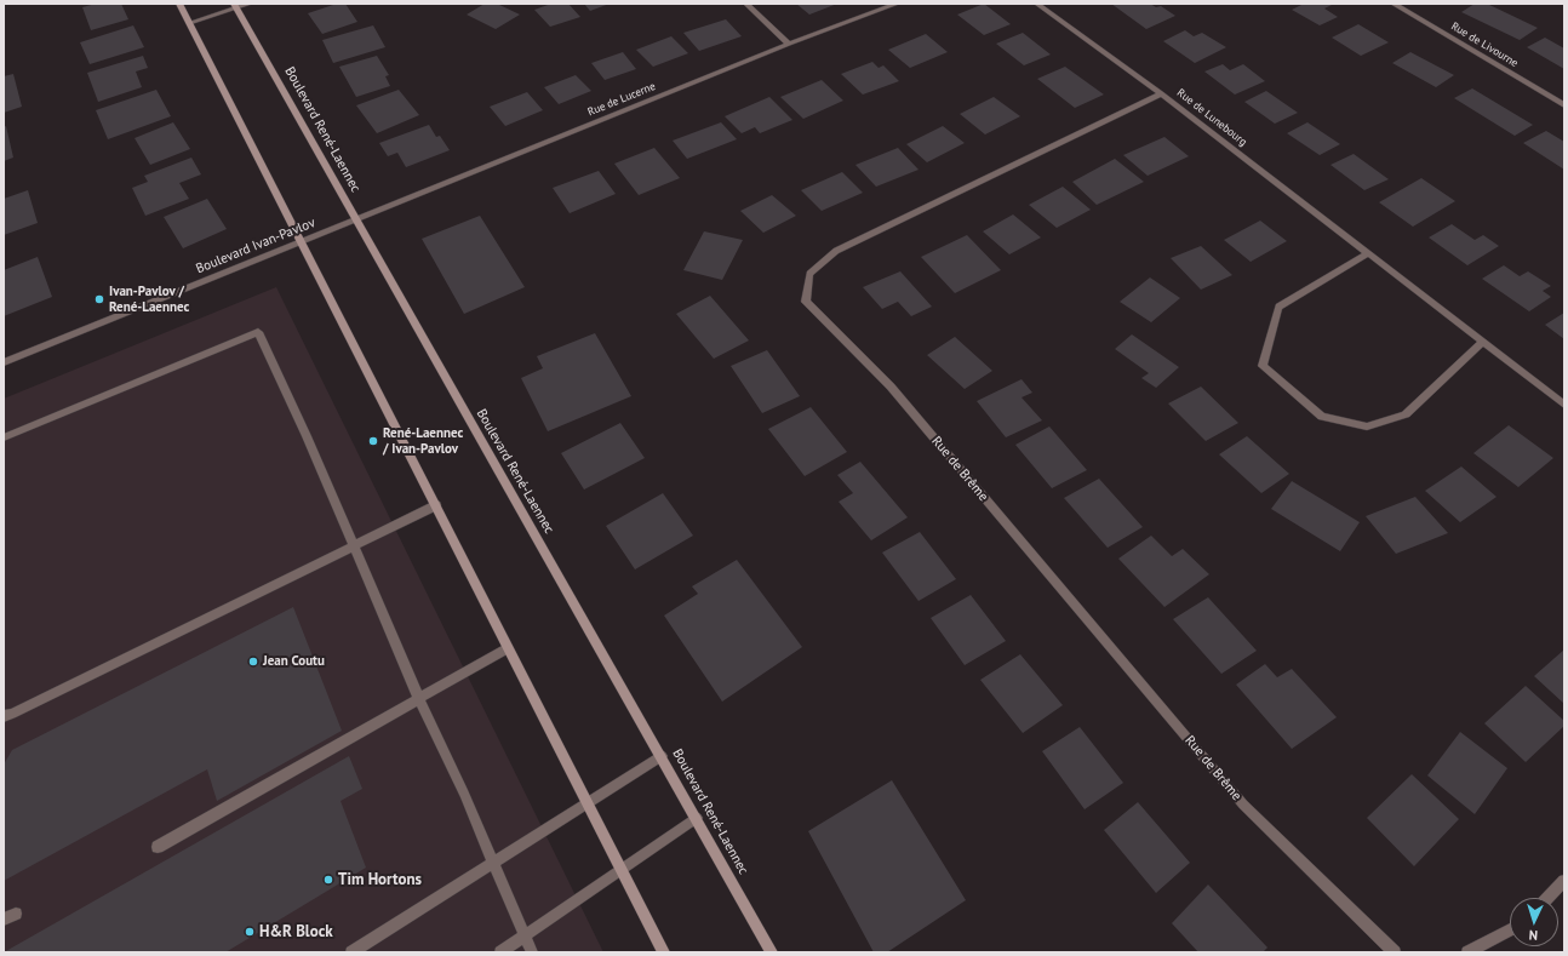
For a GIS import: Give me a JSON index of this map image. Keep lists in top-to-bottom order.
{
  "streets": {
    "street": [
      "Rue de Livourne",
      "Rue de Lucerne",
      "Rue de Lunebourg",
      "Boulevard René-Laennec",
      "Boulevard Ivan-Pavlov",
      "Rue de Brême"
    ]
  },
  "crossings": [
    ["Rue de Lucerne", "Boulevard René-Laennec"],
    ["Rue de Lucerne", "Boulevard Ivan-Pavlov"],
    ["Rue de Lunebourg", "Rue de Brême"],
    ["Boulevard René-Laennec", "Boulevard Ivan-Pavlov"]
  ],
  "places": [
    "Ivan-Pavlov / René-Laennec",
    "René-Laennec / Ivan-Pavlov",
    "Jean Coutu",
    "Tim Hortons",
    "H&R Block"
  ],
  "north": "bottom"
}
